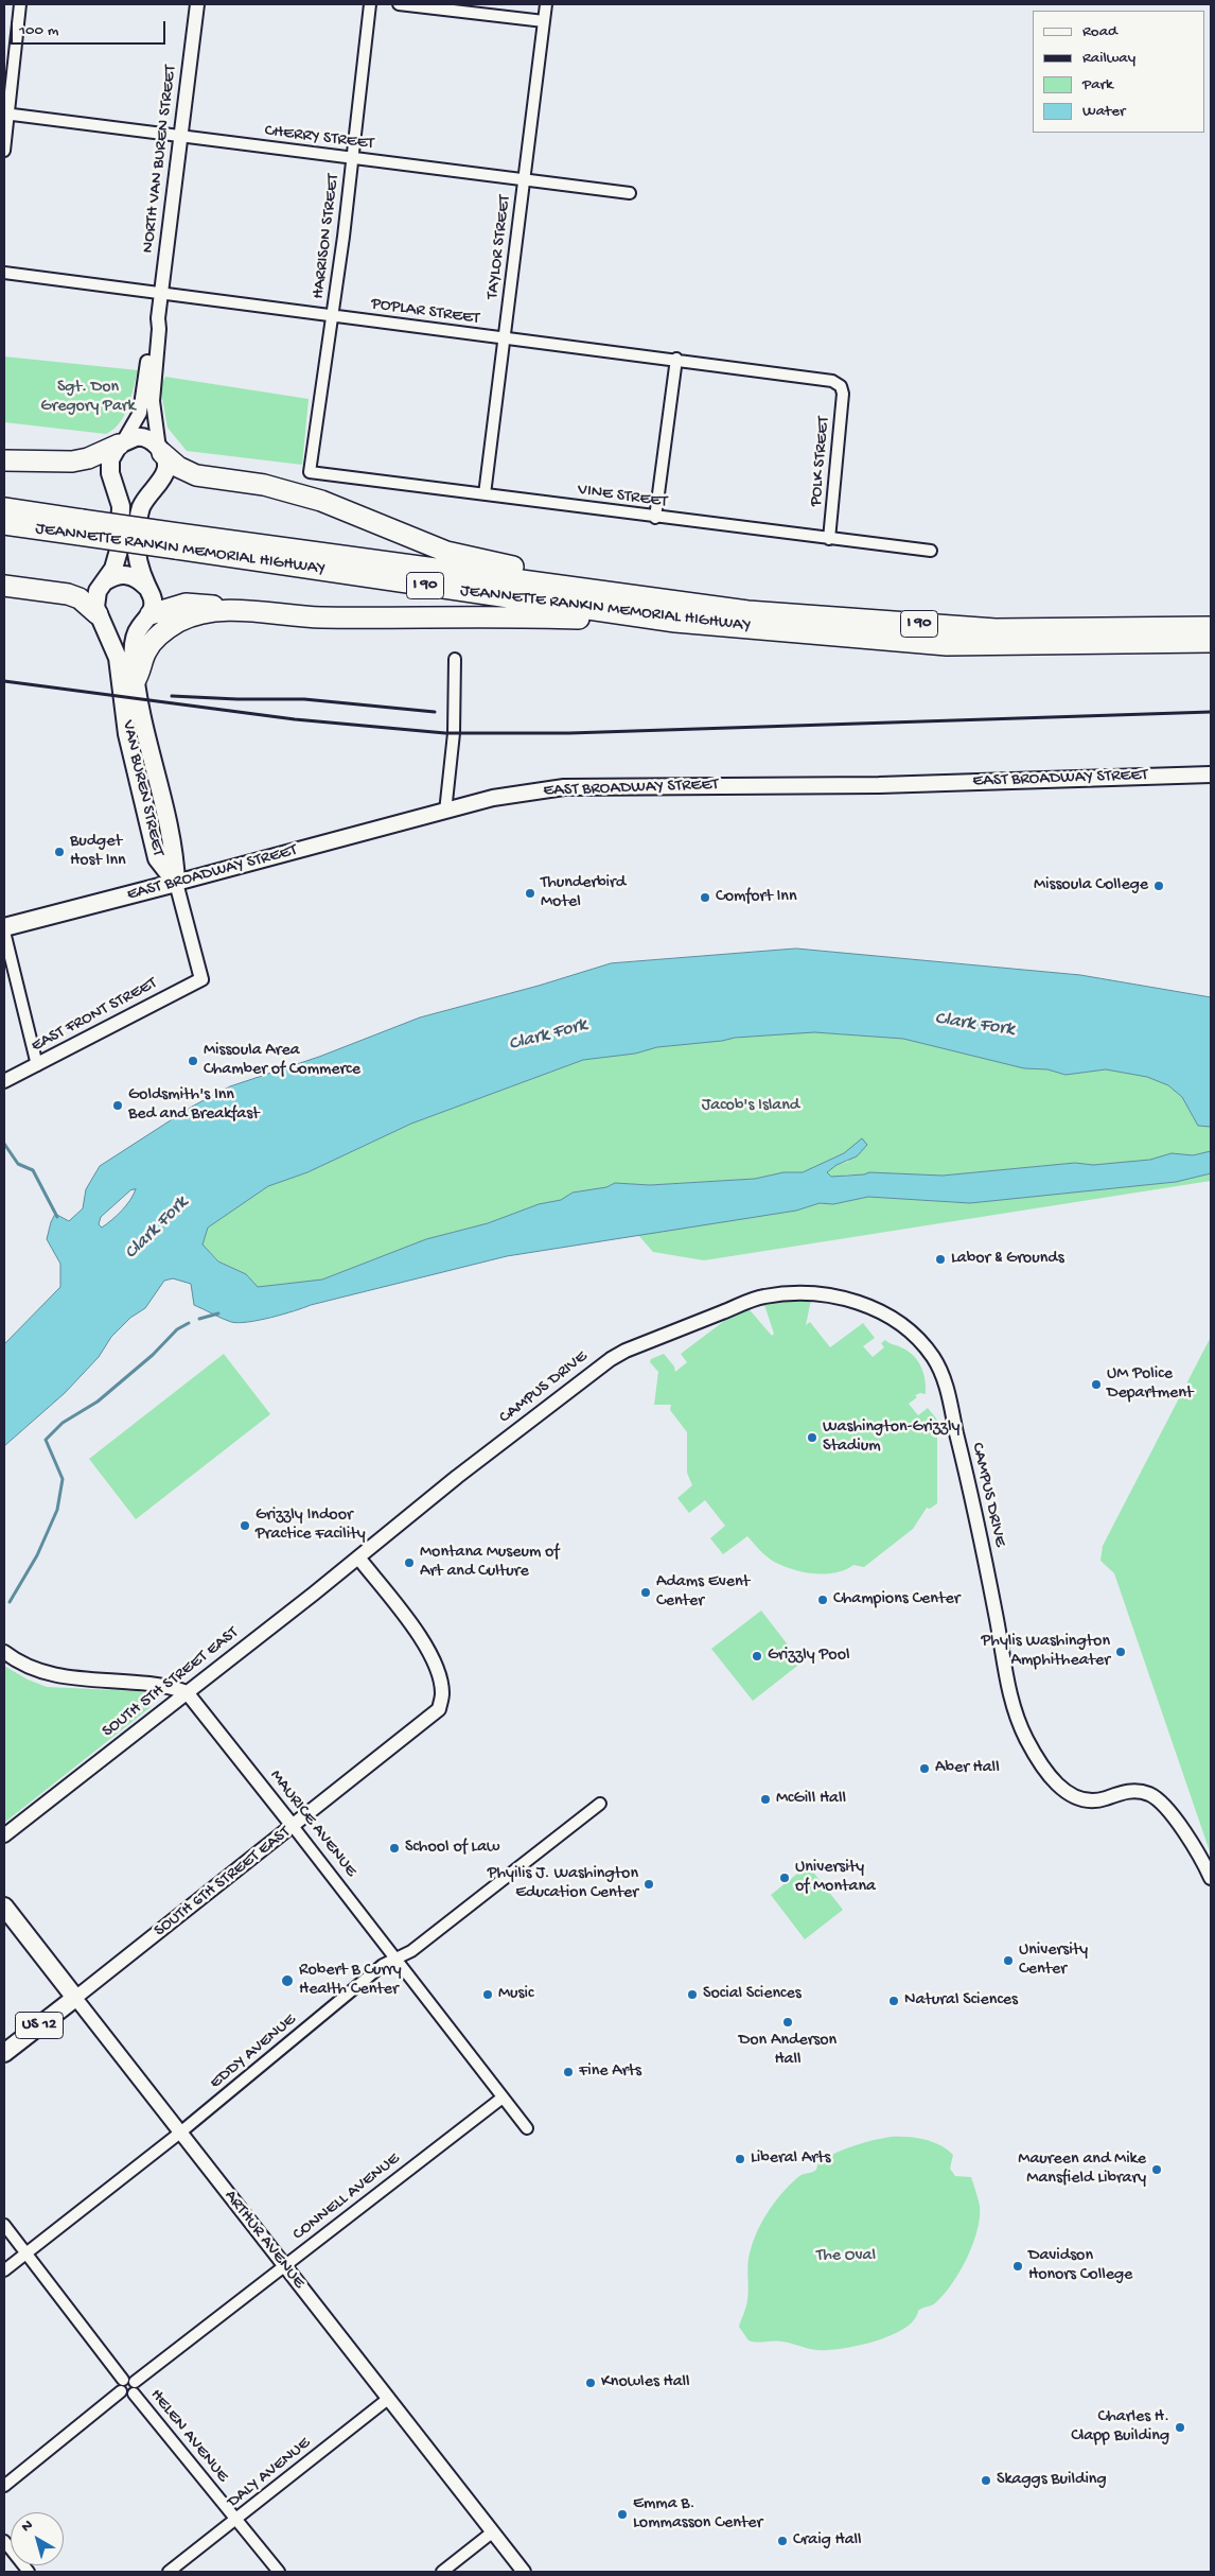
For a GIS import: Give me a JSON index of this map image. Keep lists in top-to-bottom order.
{
  "streets": {
    "highway": [
      "JEANNETTE RANKIN MEMORIAL HIGHWAY",
      "I 90",
      "EAST BROADWAY STREET",
      "VAN BUREN STREET",
      "SOUTH 6TH STREET EAST",
      "US 12",
      "ARTHUR AVENUE"
    ],
    "street": [
      "CHERRY STREET",
      "NORTH VAN BUREN STREET",
      "HARRISON STREET",
      "TAYLOR STREET",
      "POPLAR STREET",
      "POLK STREET",
      "VINE STREET",
      "EAST FRONT STREET",
      "CAMPUS DRIVE",
      "SOUTH 5TH STREET EAST",
      "MAURICE AVENUE",
      "EDDY AVENUE",
      "CONNELL AVENUE",
      "HELEN AVENUE",
      "DALY AVENUE"
    ]
  },
  "crossings": [
    ["CHERRY STREET", "NORTH VAN BUREN STREET"],
    ["CHERRY STREET", "HARRISON STREET"],
    ["CHERRY STREET", "TAYLOR STREET"],
    ["NORTH VAN BUREN STREET", "POPLAR STREET"],
    ["NORTH VAN BUREN STREET", "VAN BUREN STREET"],
    ["HARRISON STREET", "POPLAR STREET"],
    ["HARRISON STREET", "VINE STREET"],
    ["TAYLOR STREET", "POPLAR STREET"],
    ["TAYLOR STREET", "VINE STREET"],
    ["POPLAR STREET", "POLK STREET"],
    ["POLK STREET", "VINE STREET"],
    ["EAST BROADWAY STREET", "VAN BUREN STREET"],
    ["EAST BROADWAY STREET", "EAST FRONT STREET"],
    ["VAN BUREN STREET", "EAST FRONT STREET"],
    ["CAMPUS DRIVE", "SOUTH 5TH STREET EAST"],
    ["CAMPUS DRIVE", "SOUTH 6TH STREET EAST"],
    ["SOUTH 5TH STREET EAST", "MAURICE AVENUE"],
    ["SOUTH 5TH STREET EAST", "SOUTH 6TH STREET EAST"],
    ["MAURICE AVENUE", "SOUTH 6TH STREET EAST"],
    ["MAURICE AVENUE", "EDDY AVENUE"],
    ["MAURICE AVENUE", "CONNELL AVENUE"],
    ["SOUTH 6TH STREET EAST", "ARTHUR AVENUE"],
    ["EDDY AVENUE", "ARTHUR AVENUE"],
    ["CONNELL AVENUE", "ARTHUR AVENUE"],
    ["CONNELL AVENUE", "HELEN AVENUE"],
    ["ARTHUR AVENUE", "DALY AVENUE"],
    ["HELEN AVENUE", "DALY AVENUE"]
  ],
  "water": ["Clark Fork"],
  "parks": ["Sgt. Don Gregory Park", "Jacob's Island", "The Oval"],
  "places": [
    "Budget Host Inn",
    "Missoula College",
    "Thunderbird Motel",
    "Comfort Inn",
    "Missoula Area Chamber of Commerce",
    "Goldsmith's Inn Bed and Breakfast",
    "Labor & Grounds",
    "UM Police Department",
    "Washington-Grizzly Stadium",
    "Grizzly Indoor Practice Facility",
    "Montana Museum of Art and Culture",
    "Adams Event Center",
    "Champions Center",
    "Phylis Washington Amphitheater",
    "Grizzly Pool",
    "Aber Hall",
    "McGill Hall",
    "School of Law",
    "University of Montana",
    "Phyilis J. Washington Education Center",
    "University Center",
    "Robert B Curry Health Center",
    "Music",
    "Social Sciences",
    "Natural Sciences",
    "Don Anderson Hall",
    "Fine Arts",
    "Liberal Arts",
    "Maureen and Mike Mansfield Library",
    "Davidson Honors College",
    "Knowles Hall",
    "Charles H. Clapp Building",
    "Skaggs Building",
    "Emma B. Lommasson Center",
    "Craig Hall"
  ],
  "legend": [
    "Road",
    "Railway",
    "Park",
    "Water"
  ],
  "scale_bar": "100 m",
  "north": "top left"
}
